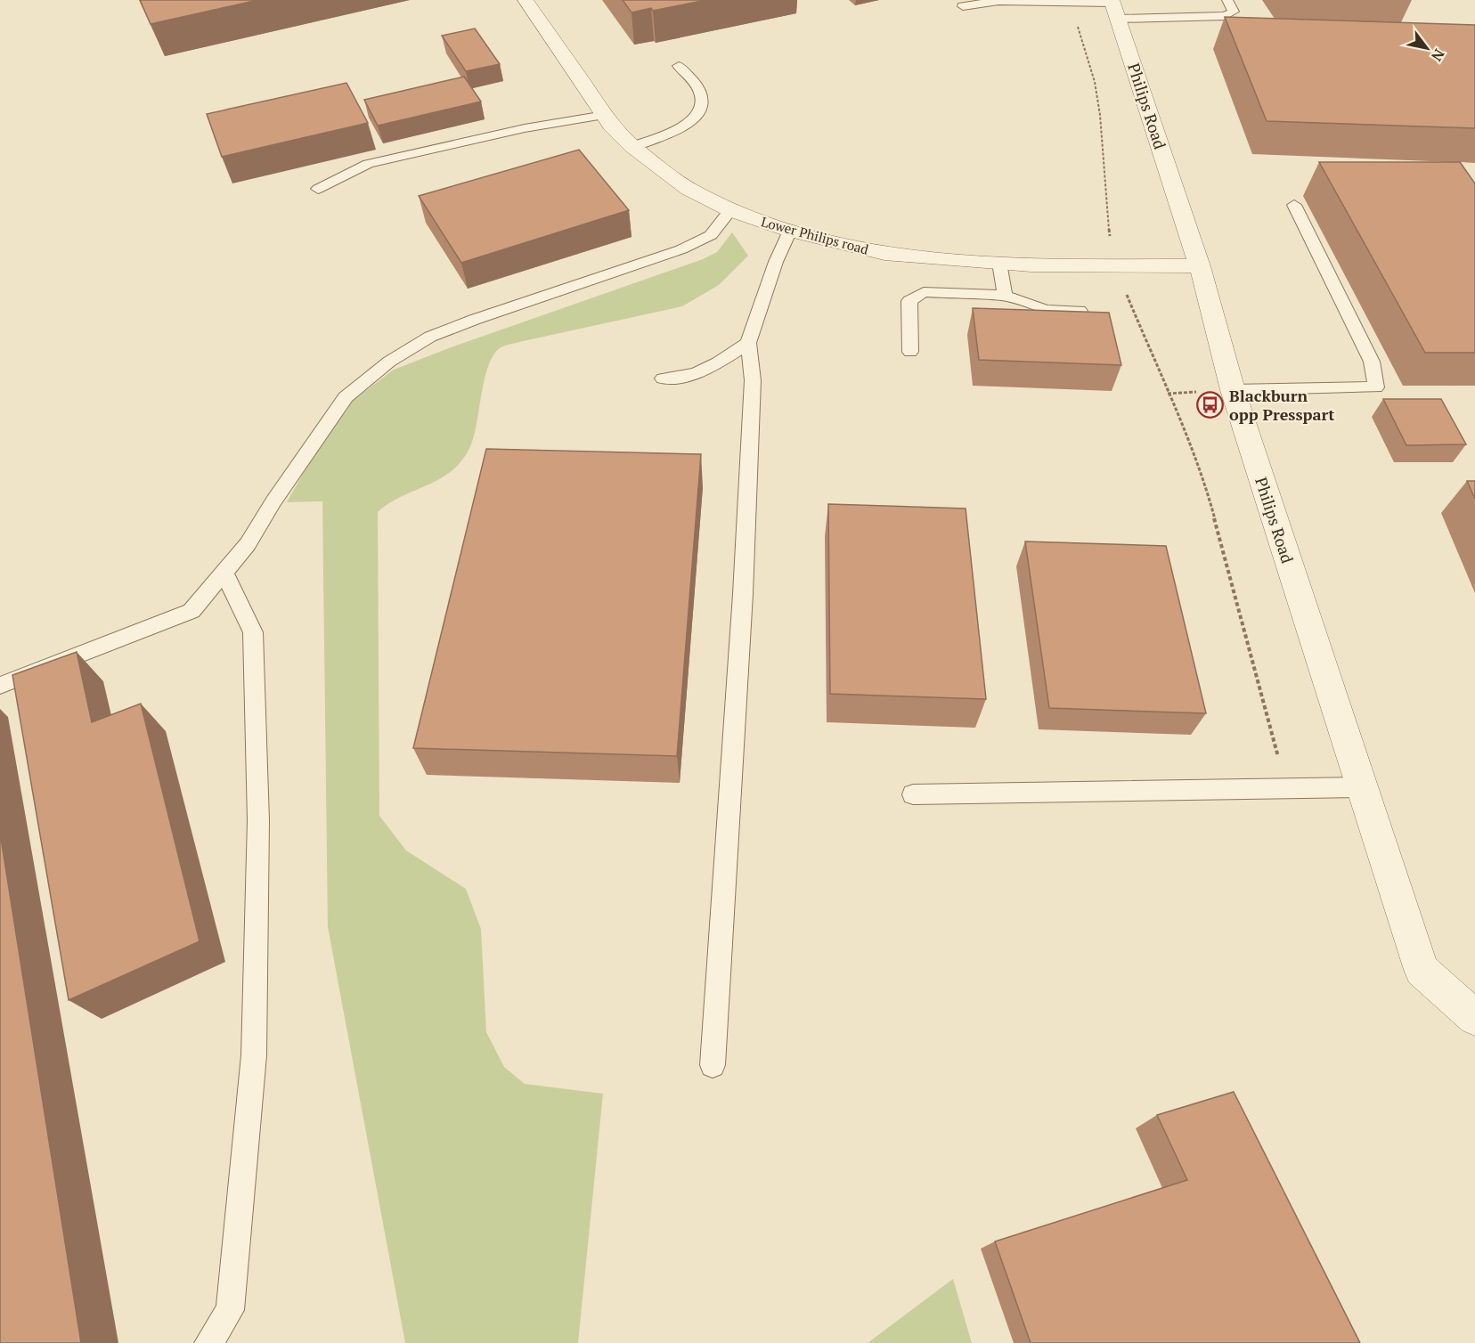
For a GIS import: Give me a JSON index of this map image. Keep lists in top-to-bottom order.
{
  "streets": {
    "street": ["Philips Road", "Lower Philips road"]
  },
  "crossings": [
    ["Philips Road", "Lower Philips road"]
  ],
  "places": {
    "bus stop": ["Blackburn opp Presspart"]
  },
  "north": "bottom right"
}
